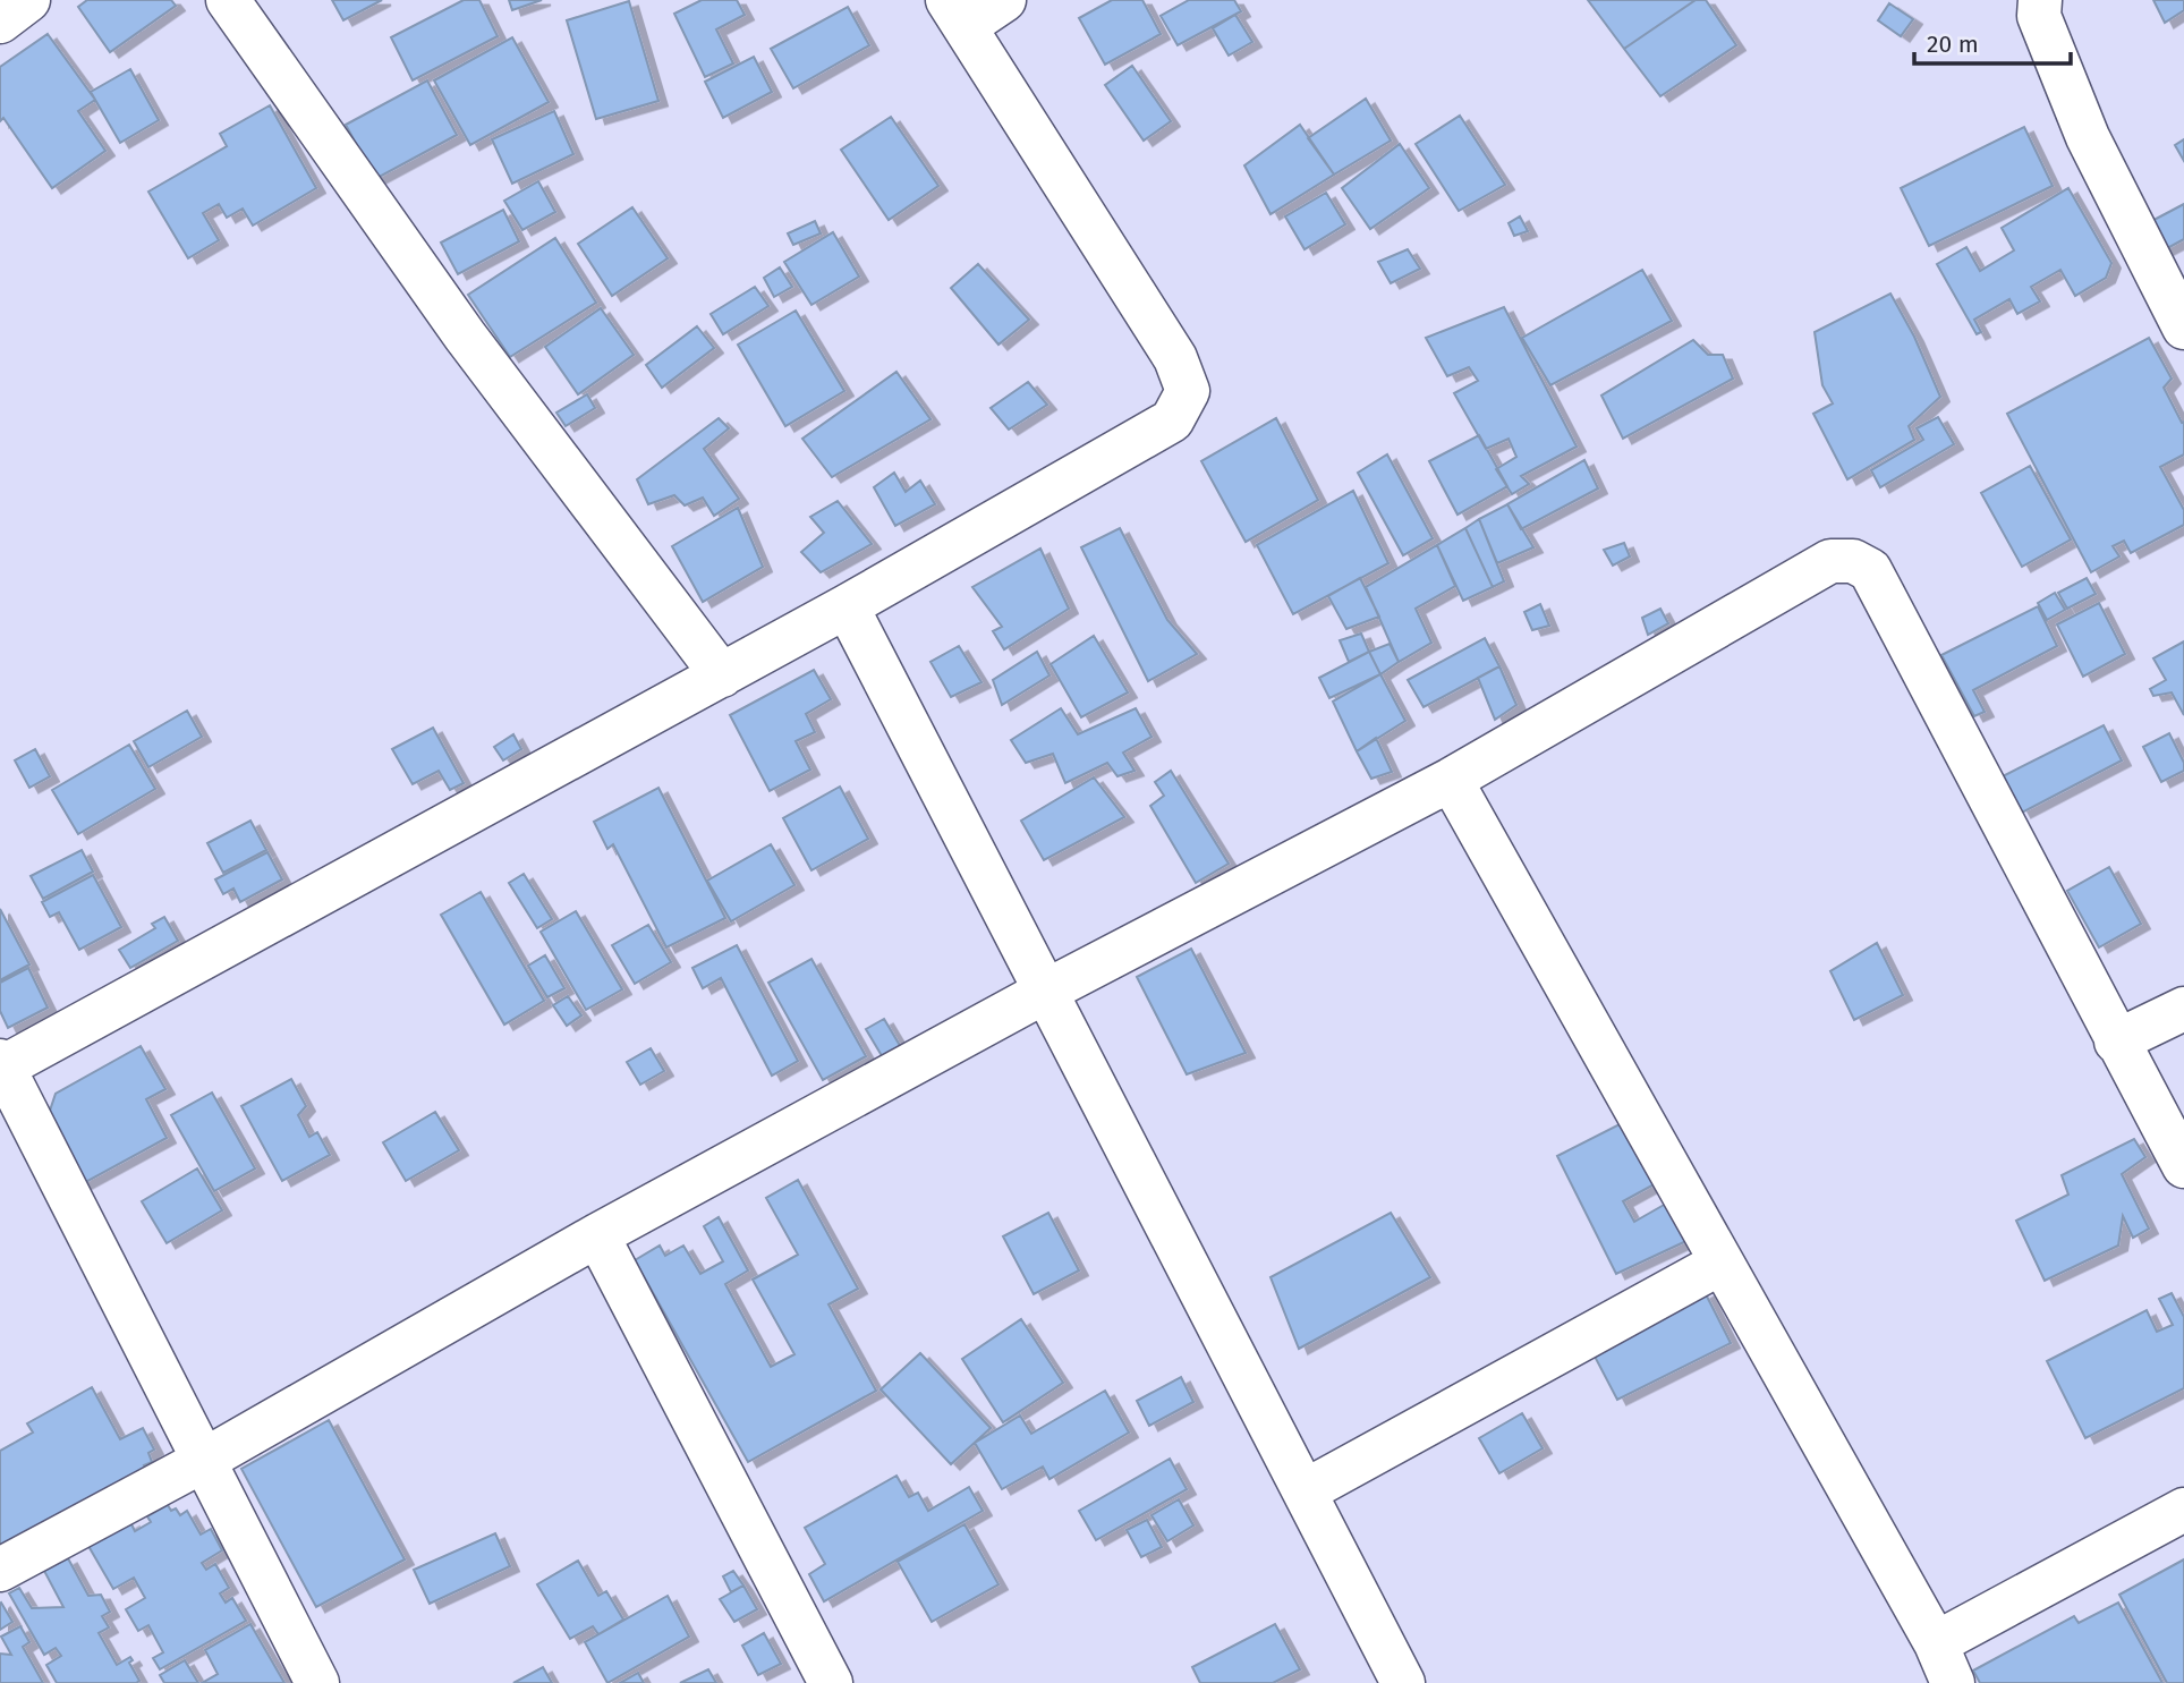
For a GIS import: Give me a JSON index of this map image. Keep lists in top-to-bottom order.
{
  "scale_bar": "20 m"
}
